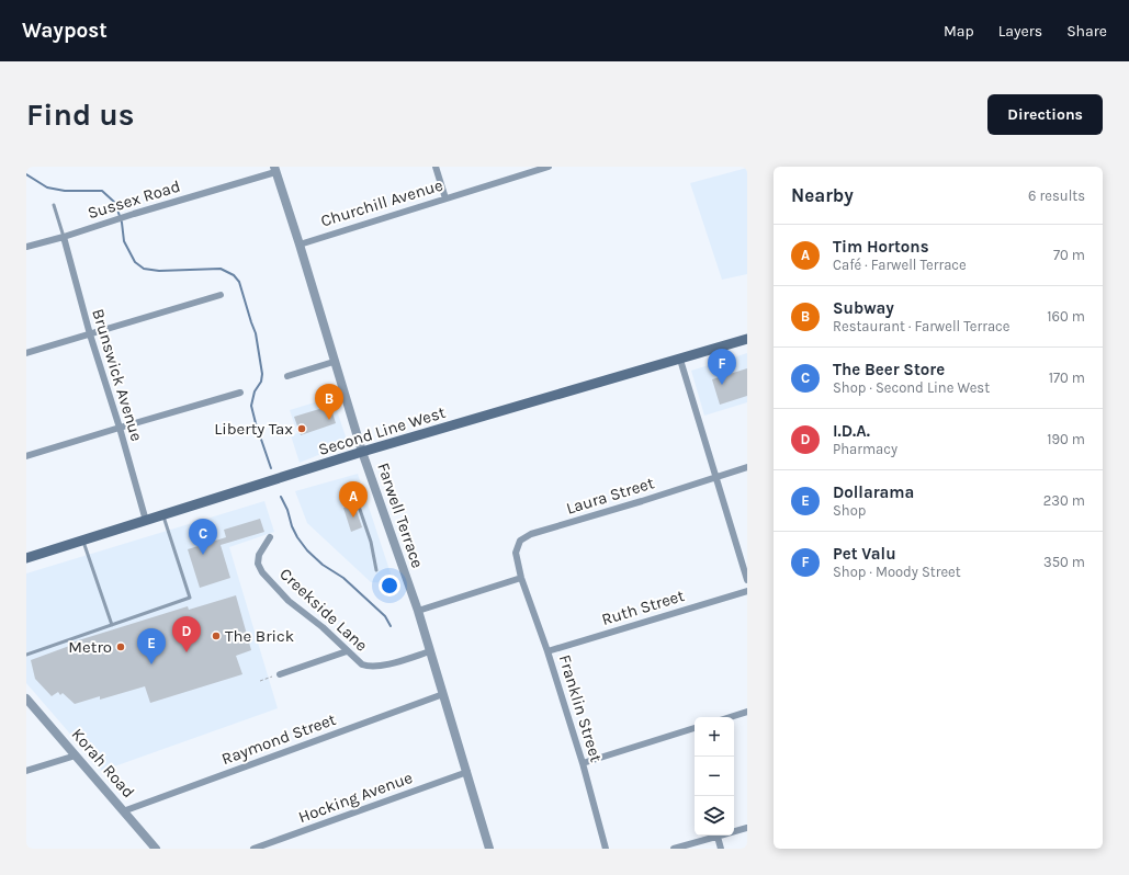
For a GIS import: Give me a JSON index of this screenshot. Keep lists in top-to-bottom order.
{
  "streets": {
    "main road": ["Second Line West"],
    "street": [
      "Sussex Road",
      "Churchill Avenue",
      "Brunswick Avenue",
      "Laura Street",
      "Farwell Terrace",
      "Ruth Street",
      "Creekside Lane",
      "Franklin Street",
      "Raymond Street",
      "Korah Road",
      "Hocking Avenue"
    ]
  },
  "crossings": [
    ["Sussex Road", "Brunswick Avenue"],
    ["Sussex Road", "Farwell Terrace"],
    ["Churchill Avenue", "Farwell Terrace"],
    ["Brunswick Avenue", "Second Line West"],
    ["Second Line West", "Farwell Terrace"],
    ["Laura Street", "Franklin Street"],
    ["Farwell Terrace", "Creekside Lane"],
    ["Farwell Terrace", "Raymond Street"],
    ["Farwell Terrace", "Hocking Avenue"],
    ["Ruth Street", "Franklin Street"],
    ["Raymond Street", "Korah Road"]
  ],
  "places": ["Liberty Tax", "The Brick", "Metro"],
  "page": {
    "header": "Waypost",
    "nav": ["Map", "Layers", "Share"],
    "buttons": "Directions",
    "title": "Find us",
    "heading": ["Nearby", "6 results"],
    "list": [
      {
        "mark": "A",
        "name": "Tim Hortons",
        "note": "Café · Farwell Terrace",
        "value": "70 m"
      },
      {
        "mark": "B",
        "name": "Subway",
        "note": "Restaurant · Farwell Terrace",
        "value": "160 m"
      },
      {
        "mark": "C",
        "name": "The Beer Store",
        "note": "Shop · Second Line West",
        "value": "170 m"
      },
      {
        "mark": "D",
        "name": "I.D.A.",
        "note": "Pharmacy",
        "value": "190 m"
      },
      {
        "mark": "E",
        "name": "Dollarama",
        "note": "Shop",
        "value": "230 m"
      },
      {
        "mark": "F",
        "name": "Pet Valu",
        "note": "Shop · Moody Street",
        "value": "350 m"
      }
    ],
    "pins": [
      "F",
      "B",
      "A",
      "C",
      "D",
      "E"
    ],
    "map_buttons": ["+", "−"]
  }
}
